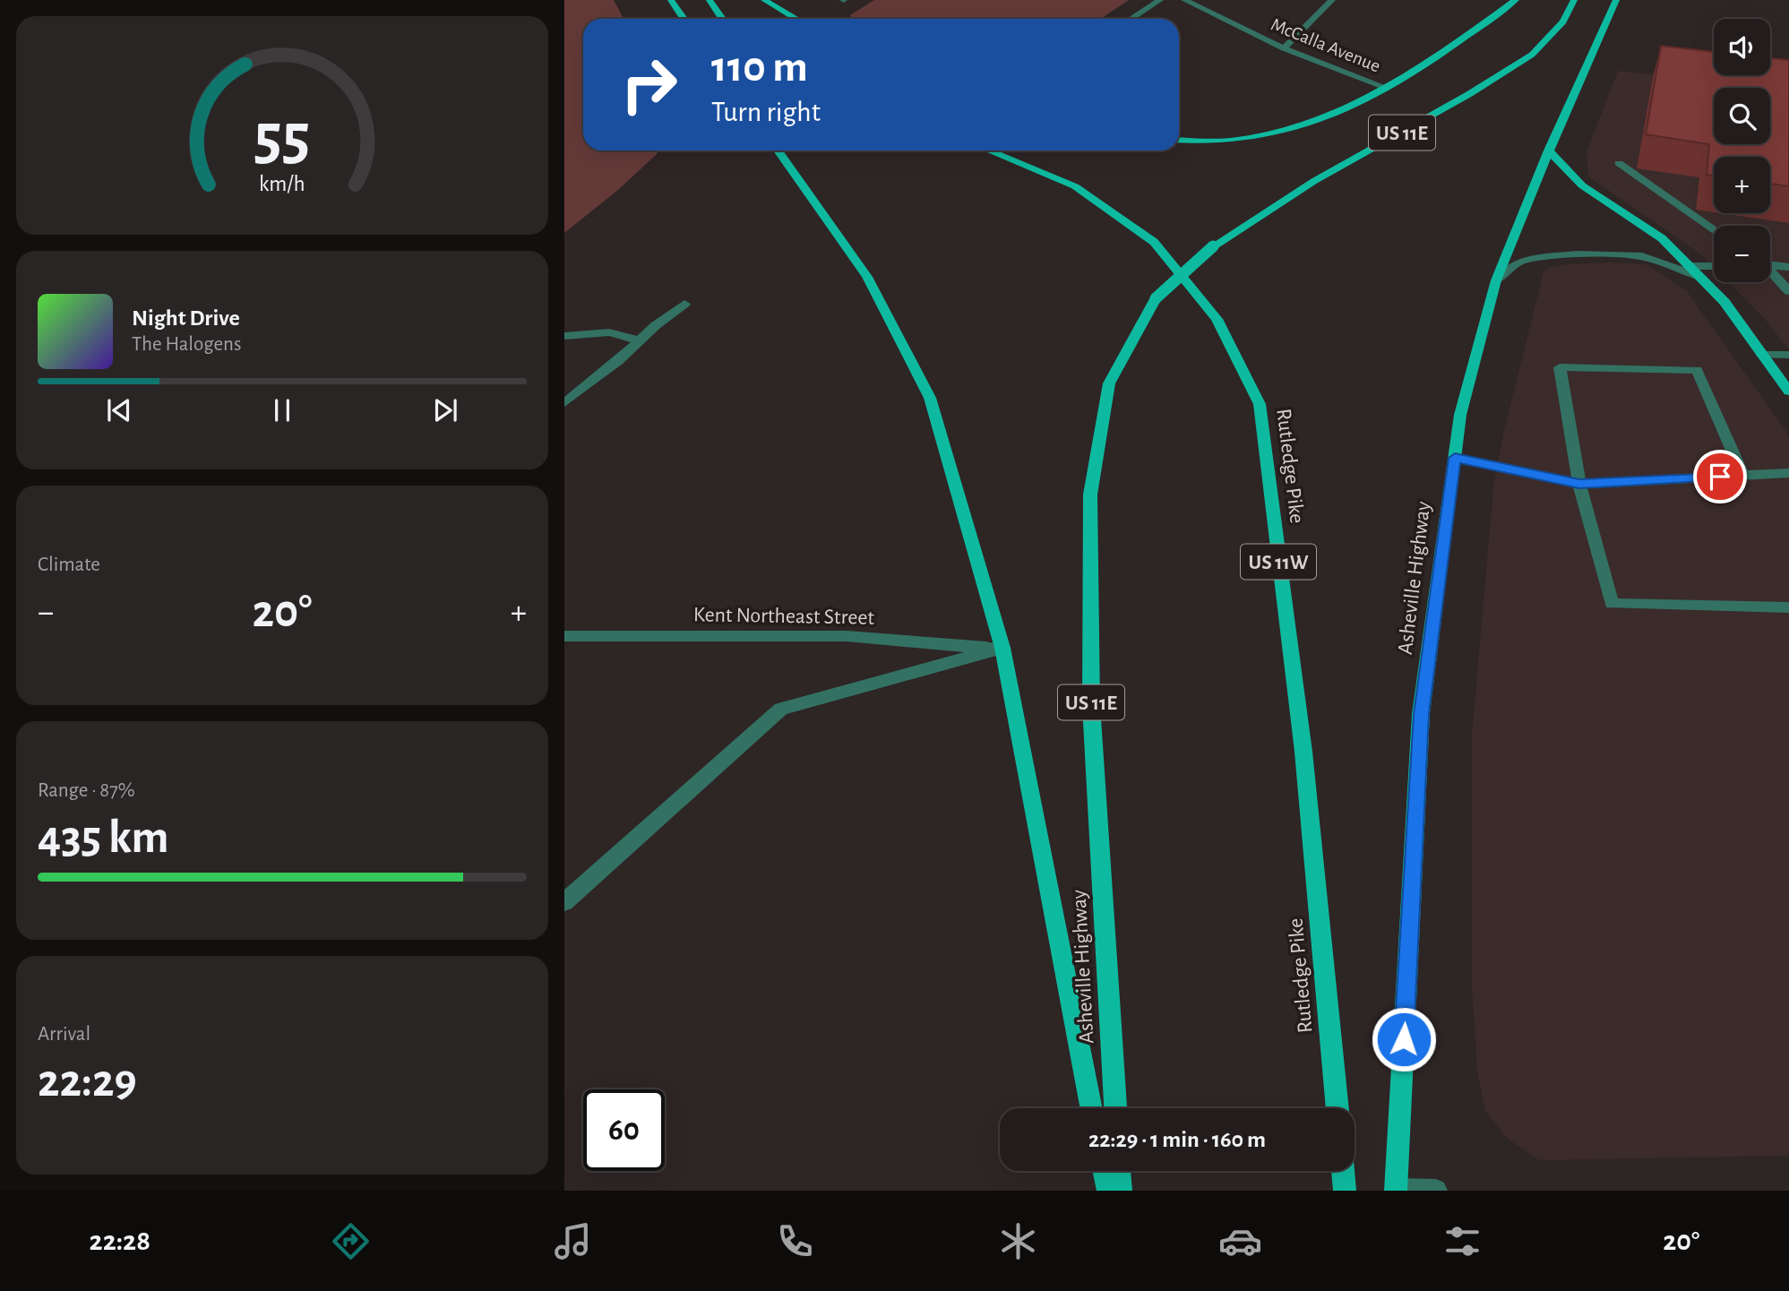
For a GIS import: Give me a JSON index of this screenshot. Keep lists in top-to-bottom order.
{
  "streets": {
    "main road": [
      "US 11E",
      "Rutledge Pike",
      "US 11W",
      "Asheville Highway"
    ],
    "street": ["McCalla Avenue", "Kent Northeast Street"]
  },
  "page": {
    "map_buttons": ["+", "−"],
    "turn": ["110 m", "Turn right"],
    "song": ["Night Drive", "The Halogens"],
    "tile": [
      "Climate",
      ["Range · 87%", "435 km"],
      ["Arrival", "22:29"]
    ],
    "heat": ["−", "20°", "+"],
    "limit": "60",
    "trip": "22:29 · 1 min · 160 m",
    "tabs": ["22:28", "20°"],
    "gauge": ["55", "km/h"]
  }
}
